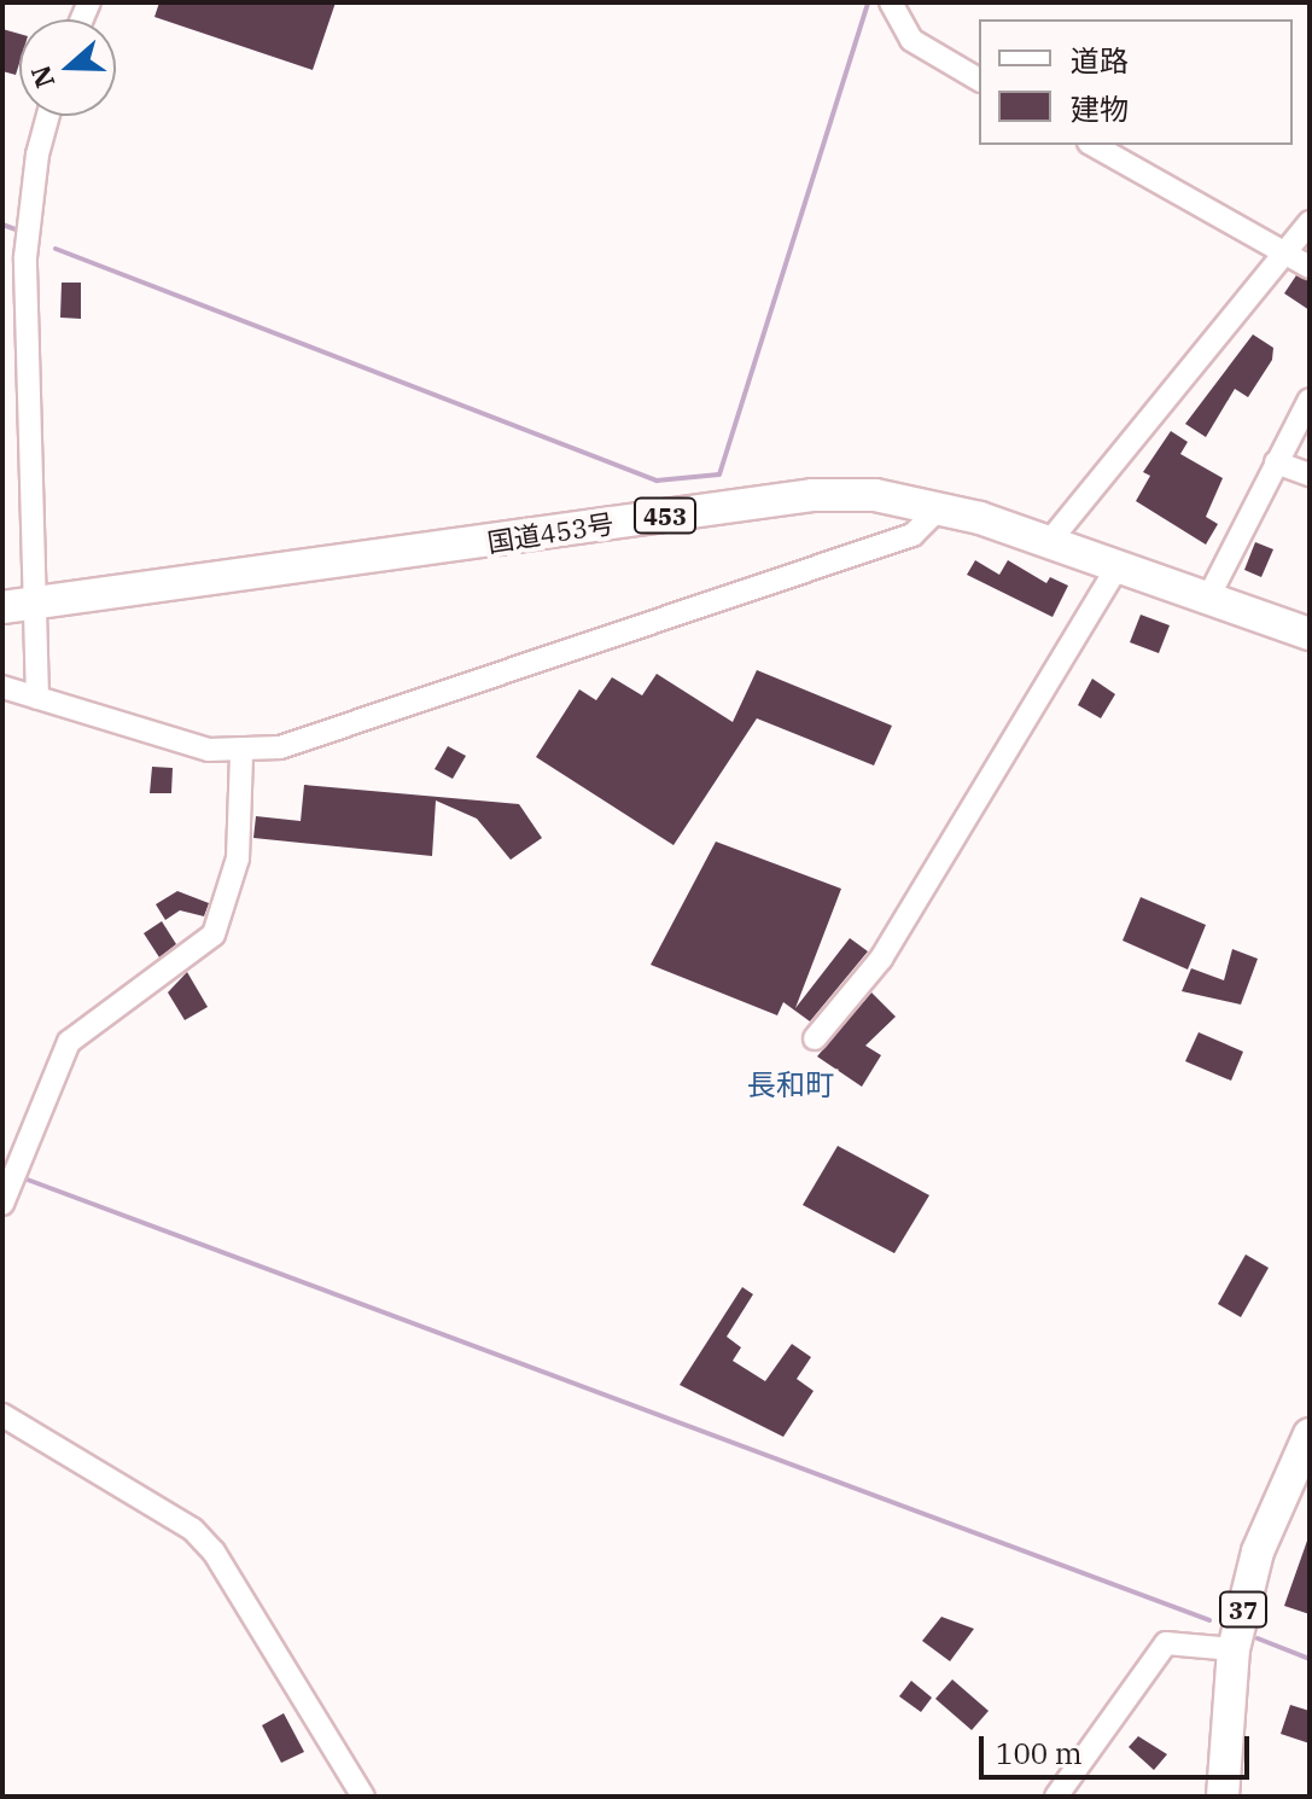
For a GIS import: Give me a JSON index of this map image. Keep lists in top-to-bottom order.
{
  "streets": {
    "highway": ["453", "国道453号", "37"]
  },
  "districts": ["長和町"],
  "legend": ["道路", "建物"],
  "scale_bar": "100 m",
  "north": "left"
}
